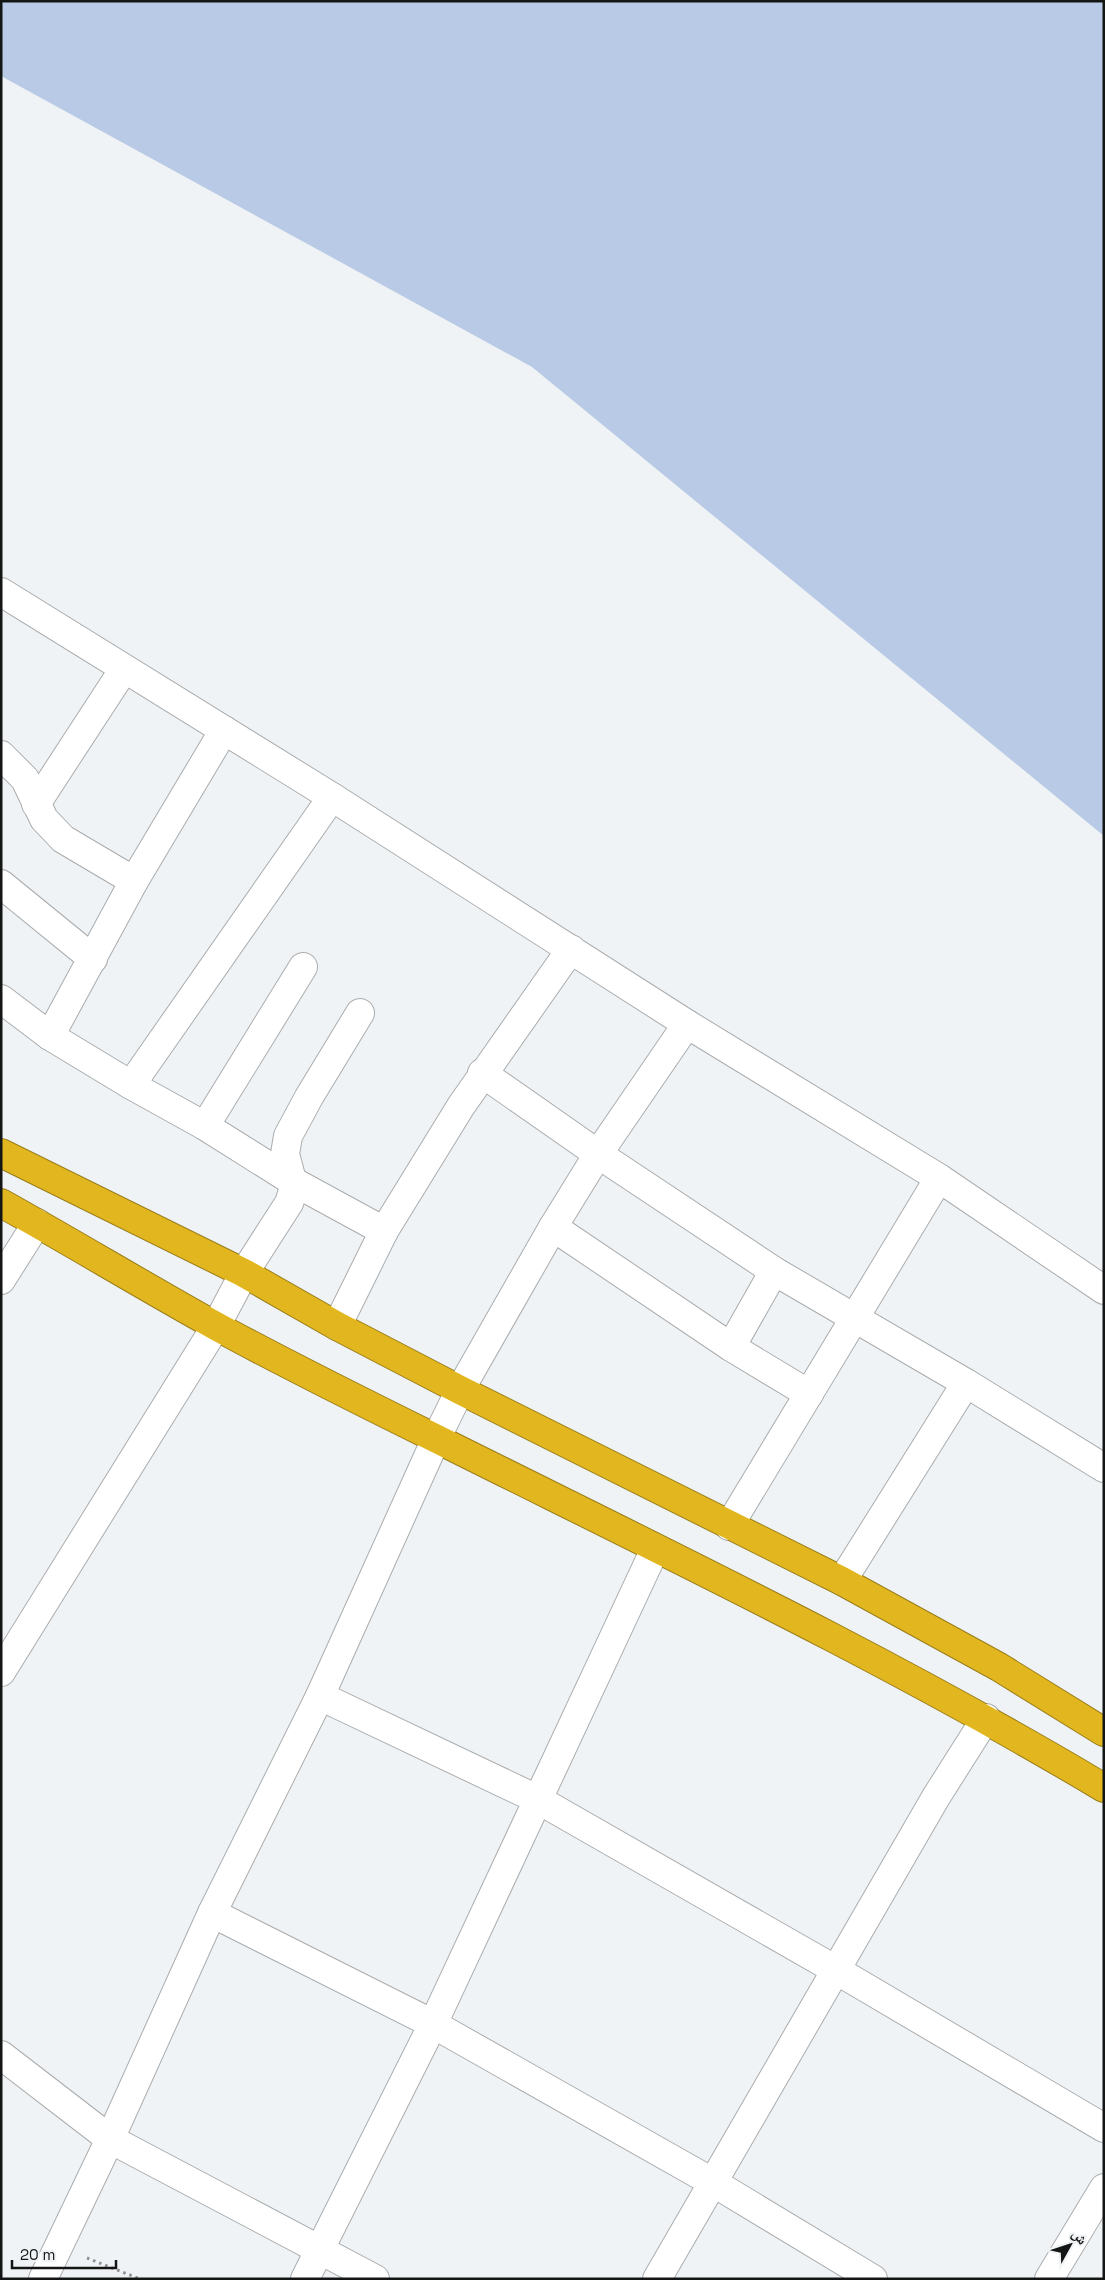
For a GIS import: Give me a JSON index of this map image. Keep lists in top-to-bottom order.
{
  "scale_bar": "20 m",
  "north": "top right"
}
